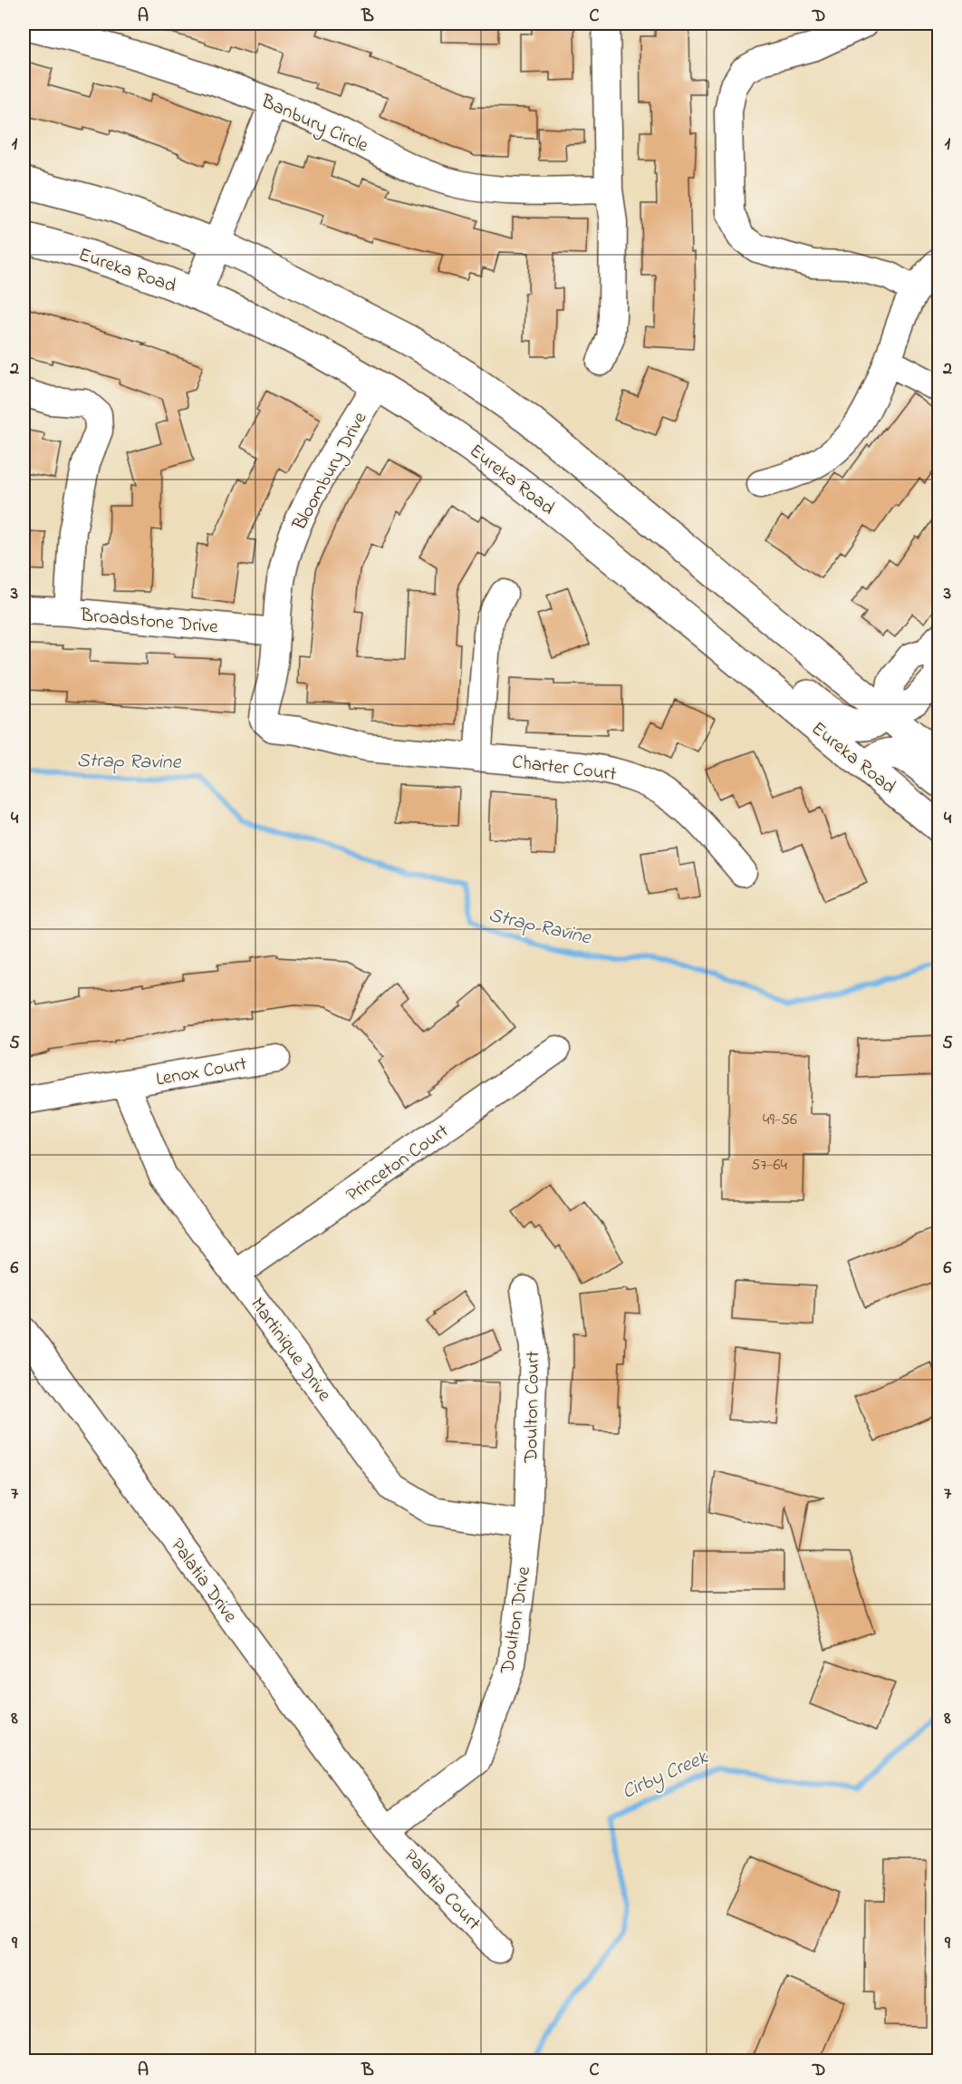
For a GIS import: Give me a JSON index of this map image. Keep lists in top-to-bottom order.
{
  "streets": {
    "main road": ["Eureka Road"],
    "street": [
      "Banbury Circle",
      "Bloombury Drive",
      "Broadstone Drive",
      "Charter Court",
      "Lenox Court",
      "Princeton Court",
      "Martinique Drive",
      "Doulton Court",
      "Palatia Drive",
      "Doulton Drive",
      "Palatia Court"
    ]
  },
  "crossings": [
    ["Eureka Road", "Bloombury Drive"],
    ["Bloombury Drive", "Broadstone Drive"],
    ["Bloombury Drive", "Charter Court"],
    ["Lenox Court", "Martinique Drive"],
    ["Princeton Court", "Martinique Drive"],
    ["Martinique Drive", "Doulton Court"],
    ["Martinique Drive", "Doulton Drive"],
    ["Doulton Court", "Doulton Drive"],
    ["Palatia Drive", "Doulton Drive"],
    ["Palatia Drive", "Palatia Court"],
    ["Doulton Drive", "Palatia Court"]
  ],
  "water": ["Strap Ravine", "Cirby Creek"],
  "house_numbers": ["49-56", "57-64"],
  "grid": {
    "columns": [
      "A",
      "B",
      "C",
      "D"
    ],
    "rows": [
      "1",
      "2",
      "3",
      "4",
      "5",
      "6",
      "7",
      "8",
      "9"
    ]
  }
}
